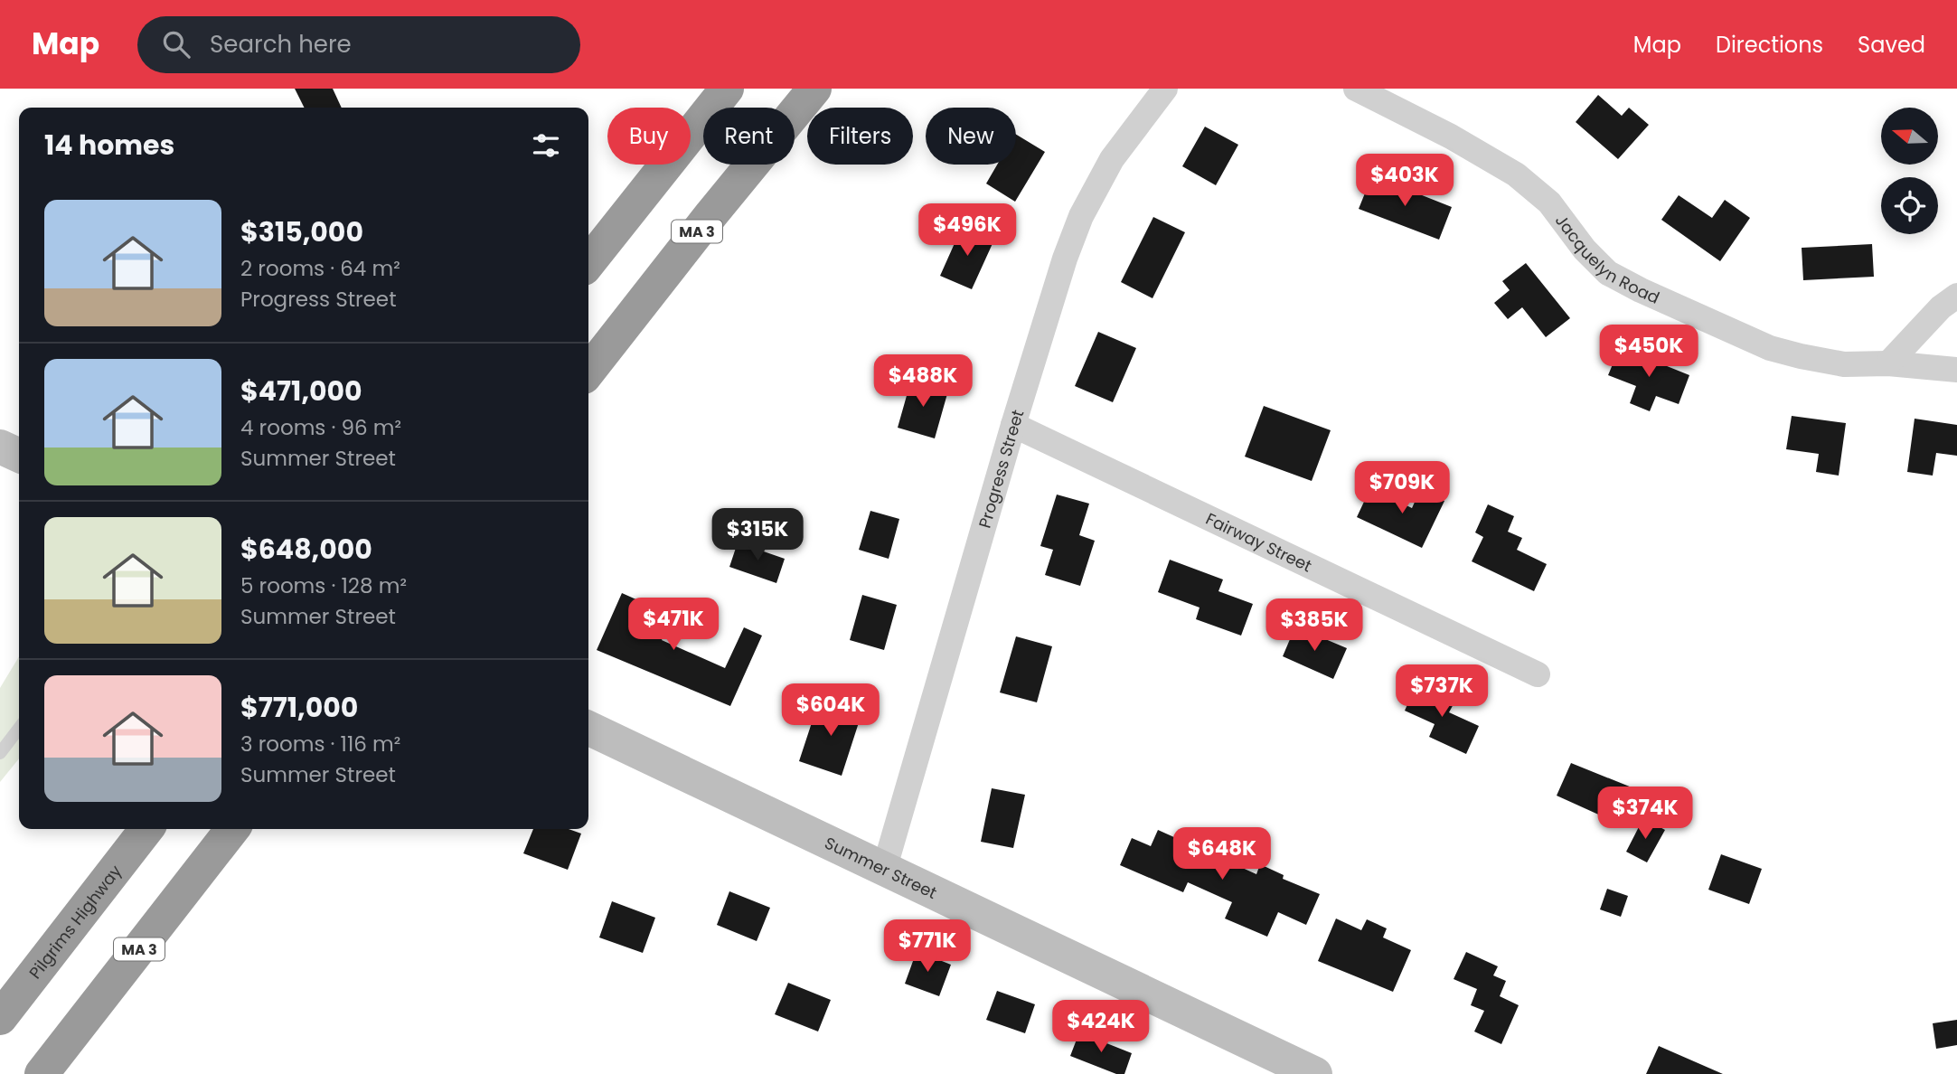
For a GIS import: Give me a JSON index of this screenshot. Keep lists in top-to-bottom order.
{
  "streets": {
    "highway": ["MA 3", "Pilgrims Highway"],
    "street": [
      "Jacquelyn Road",
      "Progress Street",
      "Fairway Street",
      "Summer Street"
    ]
  },
  "crossings": [
    ["Progress Street", "Fairway Street"],
    ["Progress Street", "Summer Street"]
  ],
  "north": "left",
  "page": {
    "header": "Map",
    "search": "Search here",
    "nav": ["Map", "Directions", "Saved"],
    "chip": [
      "Buy",
      "Rent",
      "Filters",
      "New"
    ],
    "heading": "14 homes",
    "price": [
      "$403K",
      "$496K",
      "$450K",
      "$488K",
      "$709K",
      "$315K",
      "$471K",
      "$385K",
      "$737K",
      "$604K",
      "$374K",
      "$648K",
      "$771K",
      "$424K"
    ],
    "list": [
      {
        "name": "$315,000",
        "note": "2 rooms · 64 m² · Progress Street"
      },
      {
        "name": "$471,000",
        "note": "4 rooms · 96 m² · Summer Street"
      },
      {
        "name": "$648,000",
        "note": "5 rooms · 128 m² · Summer Street"
      },
      {
        "name": "$771,000",
        "note": "3 rooms · 116 m² · Summer Street"
      }
    ]
  }
}
